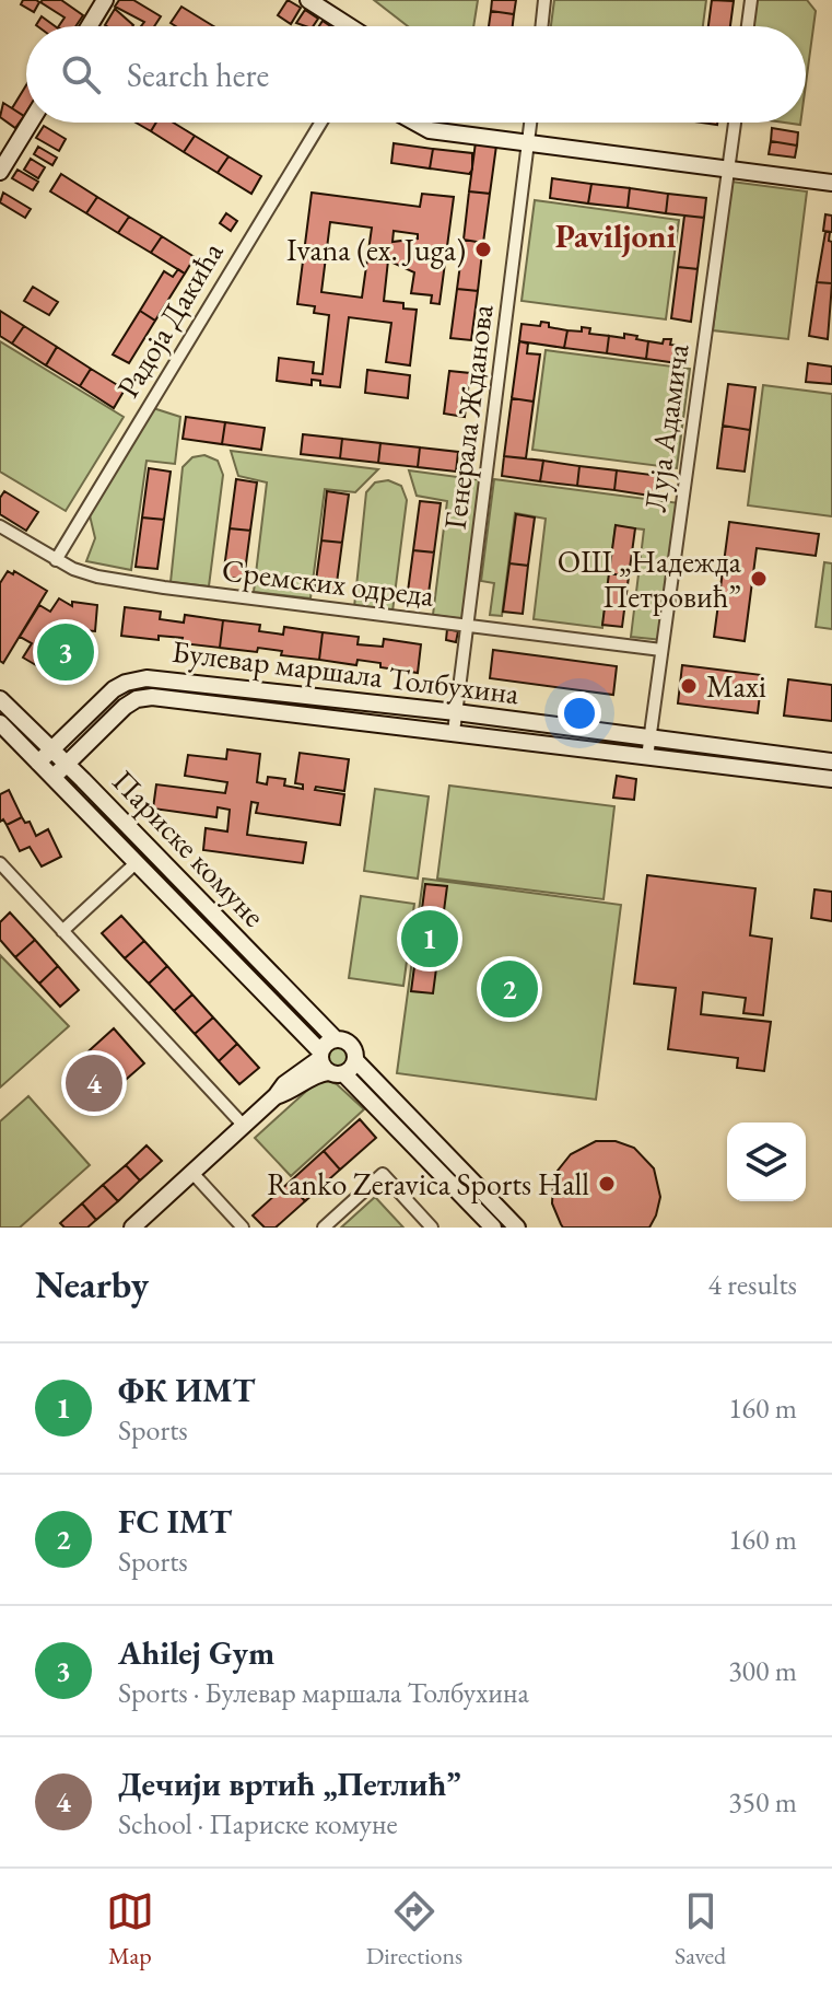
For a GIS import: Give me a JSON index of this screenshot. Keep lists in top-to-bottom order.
{
  "streets": {
    "street": [
      "Радоја Дакића",
      "Генерала Жданова",
      "Луја Адамича",
      "Сремских одреда",
      "Булевар маршала Толбухина",
      "Париске комуне"
    ]
  },
  "crossings": [
    ["Радоја Дакића", "Сремских одреда"],
    ["Генерала Жданова", "Сремских одреда"],
    ["Генерала Жданова", "Булевар маршала Толбухина"],
    ["Луја Адамича", "Сремских одреда"],
    ["Луја Адамича", "Булевар маршала Толбухина"],
    ["Булевар маршала Толбухина", "Париске комуне"]
  ],
  "districts": ["Paviljoni"],
  "places": [
    "Ivana (ex. Juga)",
    "ОШ „Надежда Петровић”",
    "Maxi",
    "Ranko Zeravica Sports Hall"
  ],
  "page": {
    "search": "Search here",
    "pins": [
      "3",
      "1",
      "2",
      "4"
    ],
    "heading": ["Nearby", "4 results"],
    "list": [
      {
        "mark": "1",
        "name": "ФК ИМТ",
        "note": "Sports",
        "value": "160 m"
      },
      {
        "mark": "2",
        "name": "FC IMT",
        "note": "Sports",
        "value": "160 m"
      },
      {
        "mark": "3",
        "name": "Ahilej Gym",
        "note": "Sports · Булевар маршала Толбухина",
        "value": "300 m"
      },
      {
        "mark": "4",
        "name": "Дечији вртић „Петлић”",
        "note": "School · Париске комуне",
        "value": "350 m"
      }
    ],
    "nav": ["Map", "Directions", "Saved"]
  }
}
